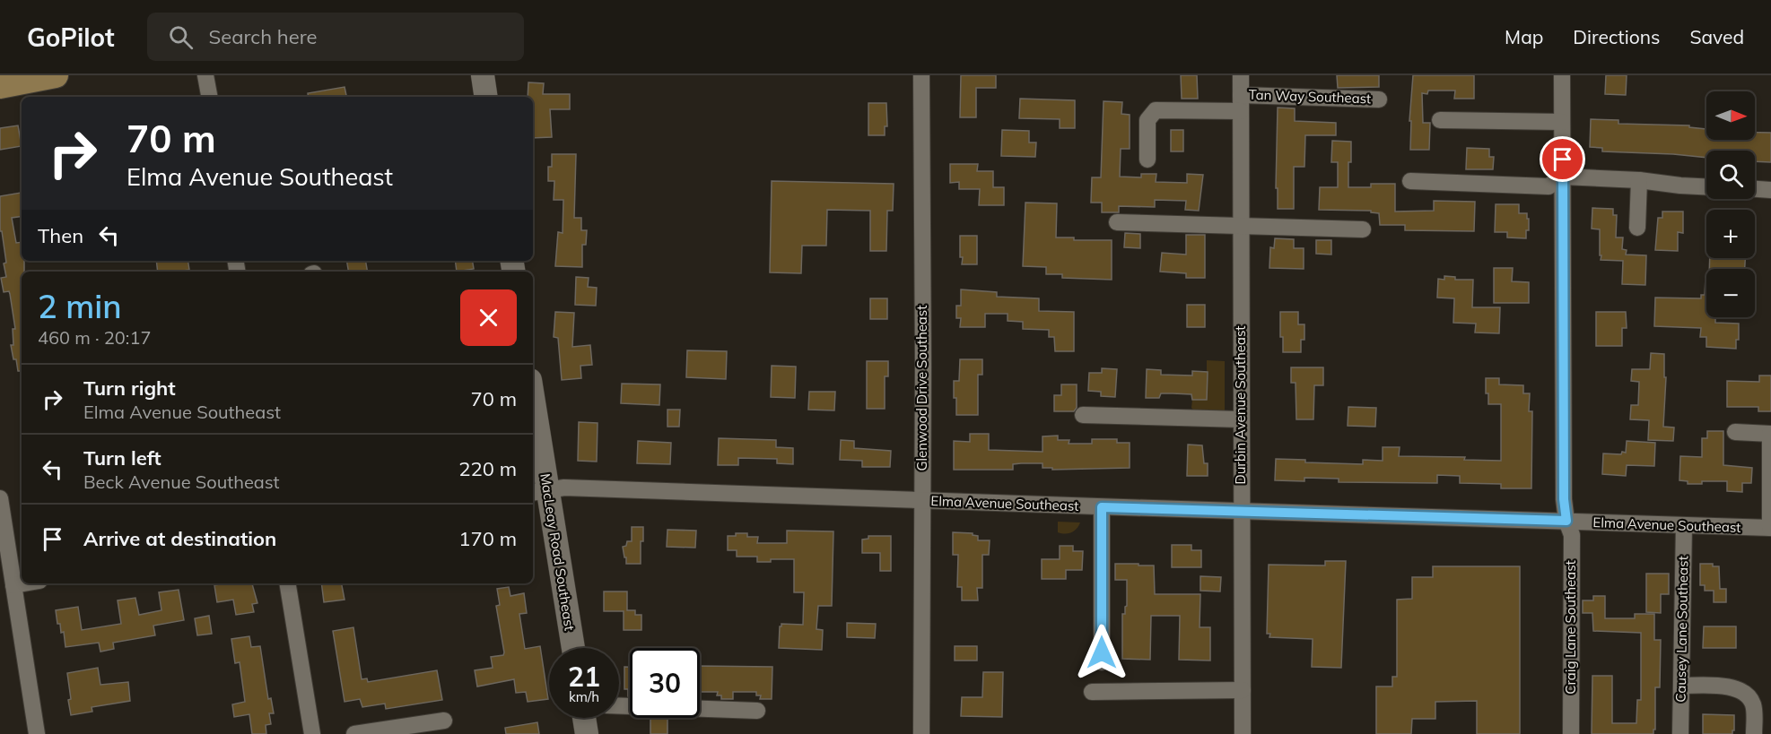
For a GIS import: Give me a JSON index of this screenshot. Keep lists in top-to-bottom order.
{
  "streets": {
    "street": [
      "Tan Way Southeast",
      "Glenwood Drive Southeast",
      "Durbin Avenue Southeast",
      "Elma Avenue Southeast",
      "MacLeay Road Southeast",
      "Craig Lane Southeast",
      "Causey Lane Southeast"
    ]
  },
  "crossings": [
    ["Tan Way Southeast", "Durbin Avenue Southeast"],
    ["Glenwood Drive Southeast", "Elma Avenue Southeast"],
    ["Durbin Avenue Southeast", "Elma Avenue Southeast"],
    ["Elma Avenue Southeast", "MacLeay Road Southeast"],
    ["Elma Avenue Southeast", "Craig Lane Southeast"],
    ["Elma Avenue Southeast", "Causey Lane Southeast"]
  ],
  "north": "right",
  "page": {
    "header": "GoPilot",
    "search": "Search here",
    "nav": ["Map", "Directions", "Saved"],
    "map_buttons": ["+", "−"],
    "turn": ["70 m", "Elma Avenue Southeast"],
    "then": "Then",
    "heading": ["2 min", "460 m · 20:17"],
    "list": [
      {
        "name": "Turn right",
        "note": "Elma Avenue Southeast",
        "value": "70 m"
      },
      {
        "name": "Turn left",
        "note": "Beck Avenue Southeast",
        "value": "220 m"
      },
      {
        "name": "Arrive at destination",
        "value": "170 m"
      }
    ],
    "speed": "21 km/h",
    "limit": "30"
  }
}
